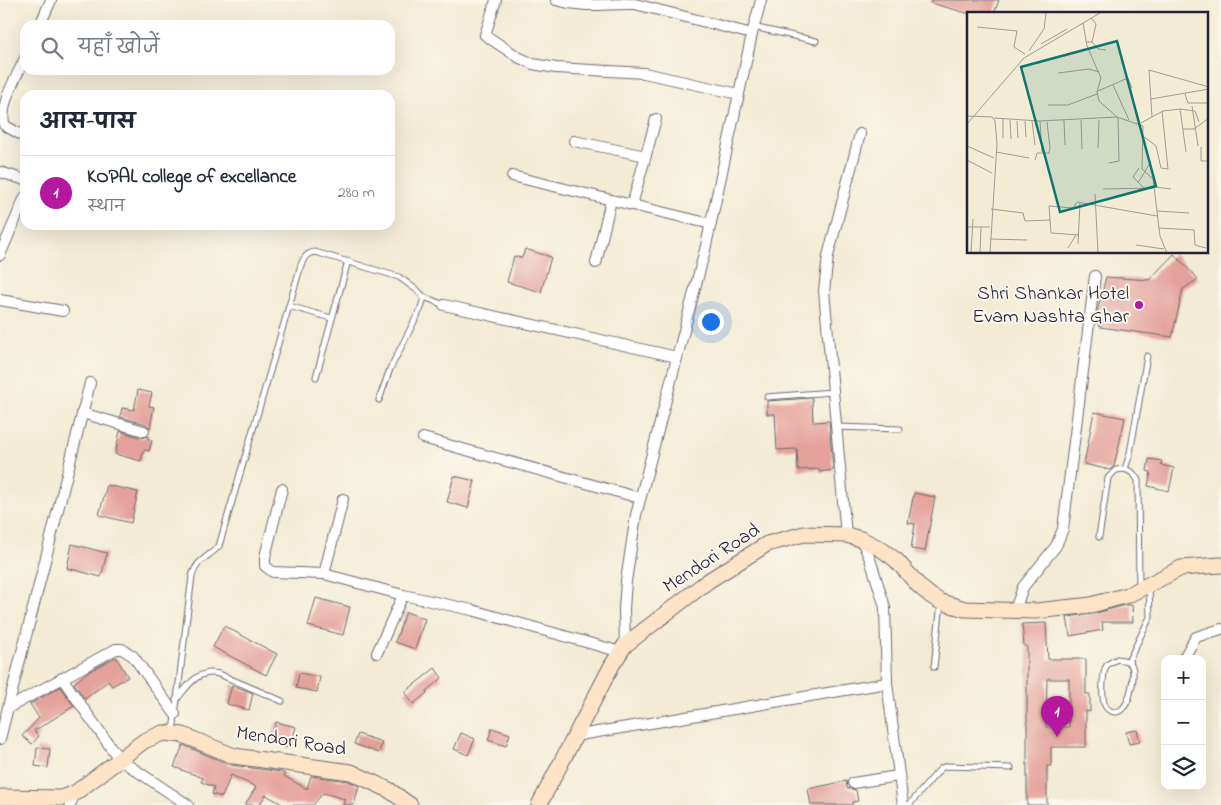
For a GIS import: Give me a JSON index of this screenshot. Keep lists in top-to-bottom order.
{
  "streets": {
    "main road": ["Mendori Road"]
  },
  "places": ["Shri Shankar Hotel Evam Nashta Ghar"],
  "page": {
    "search": "यहाँ खोजें",
    "heading": "आस-पास",
    "list": [
      {
        "mark": "1",
        "name": "KOPAL college of excellance",
        "note": "स्थान",
        "value": "280 m"
      }
    ],
    "map_buttons": ["+", "−"],
    "pins": "1"
  }
}
